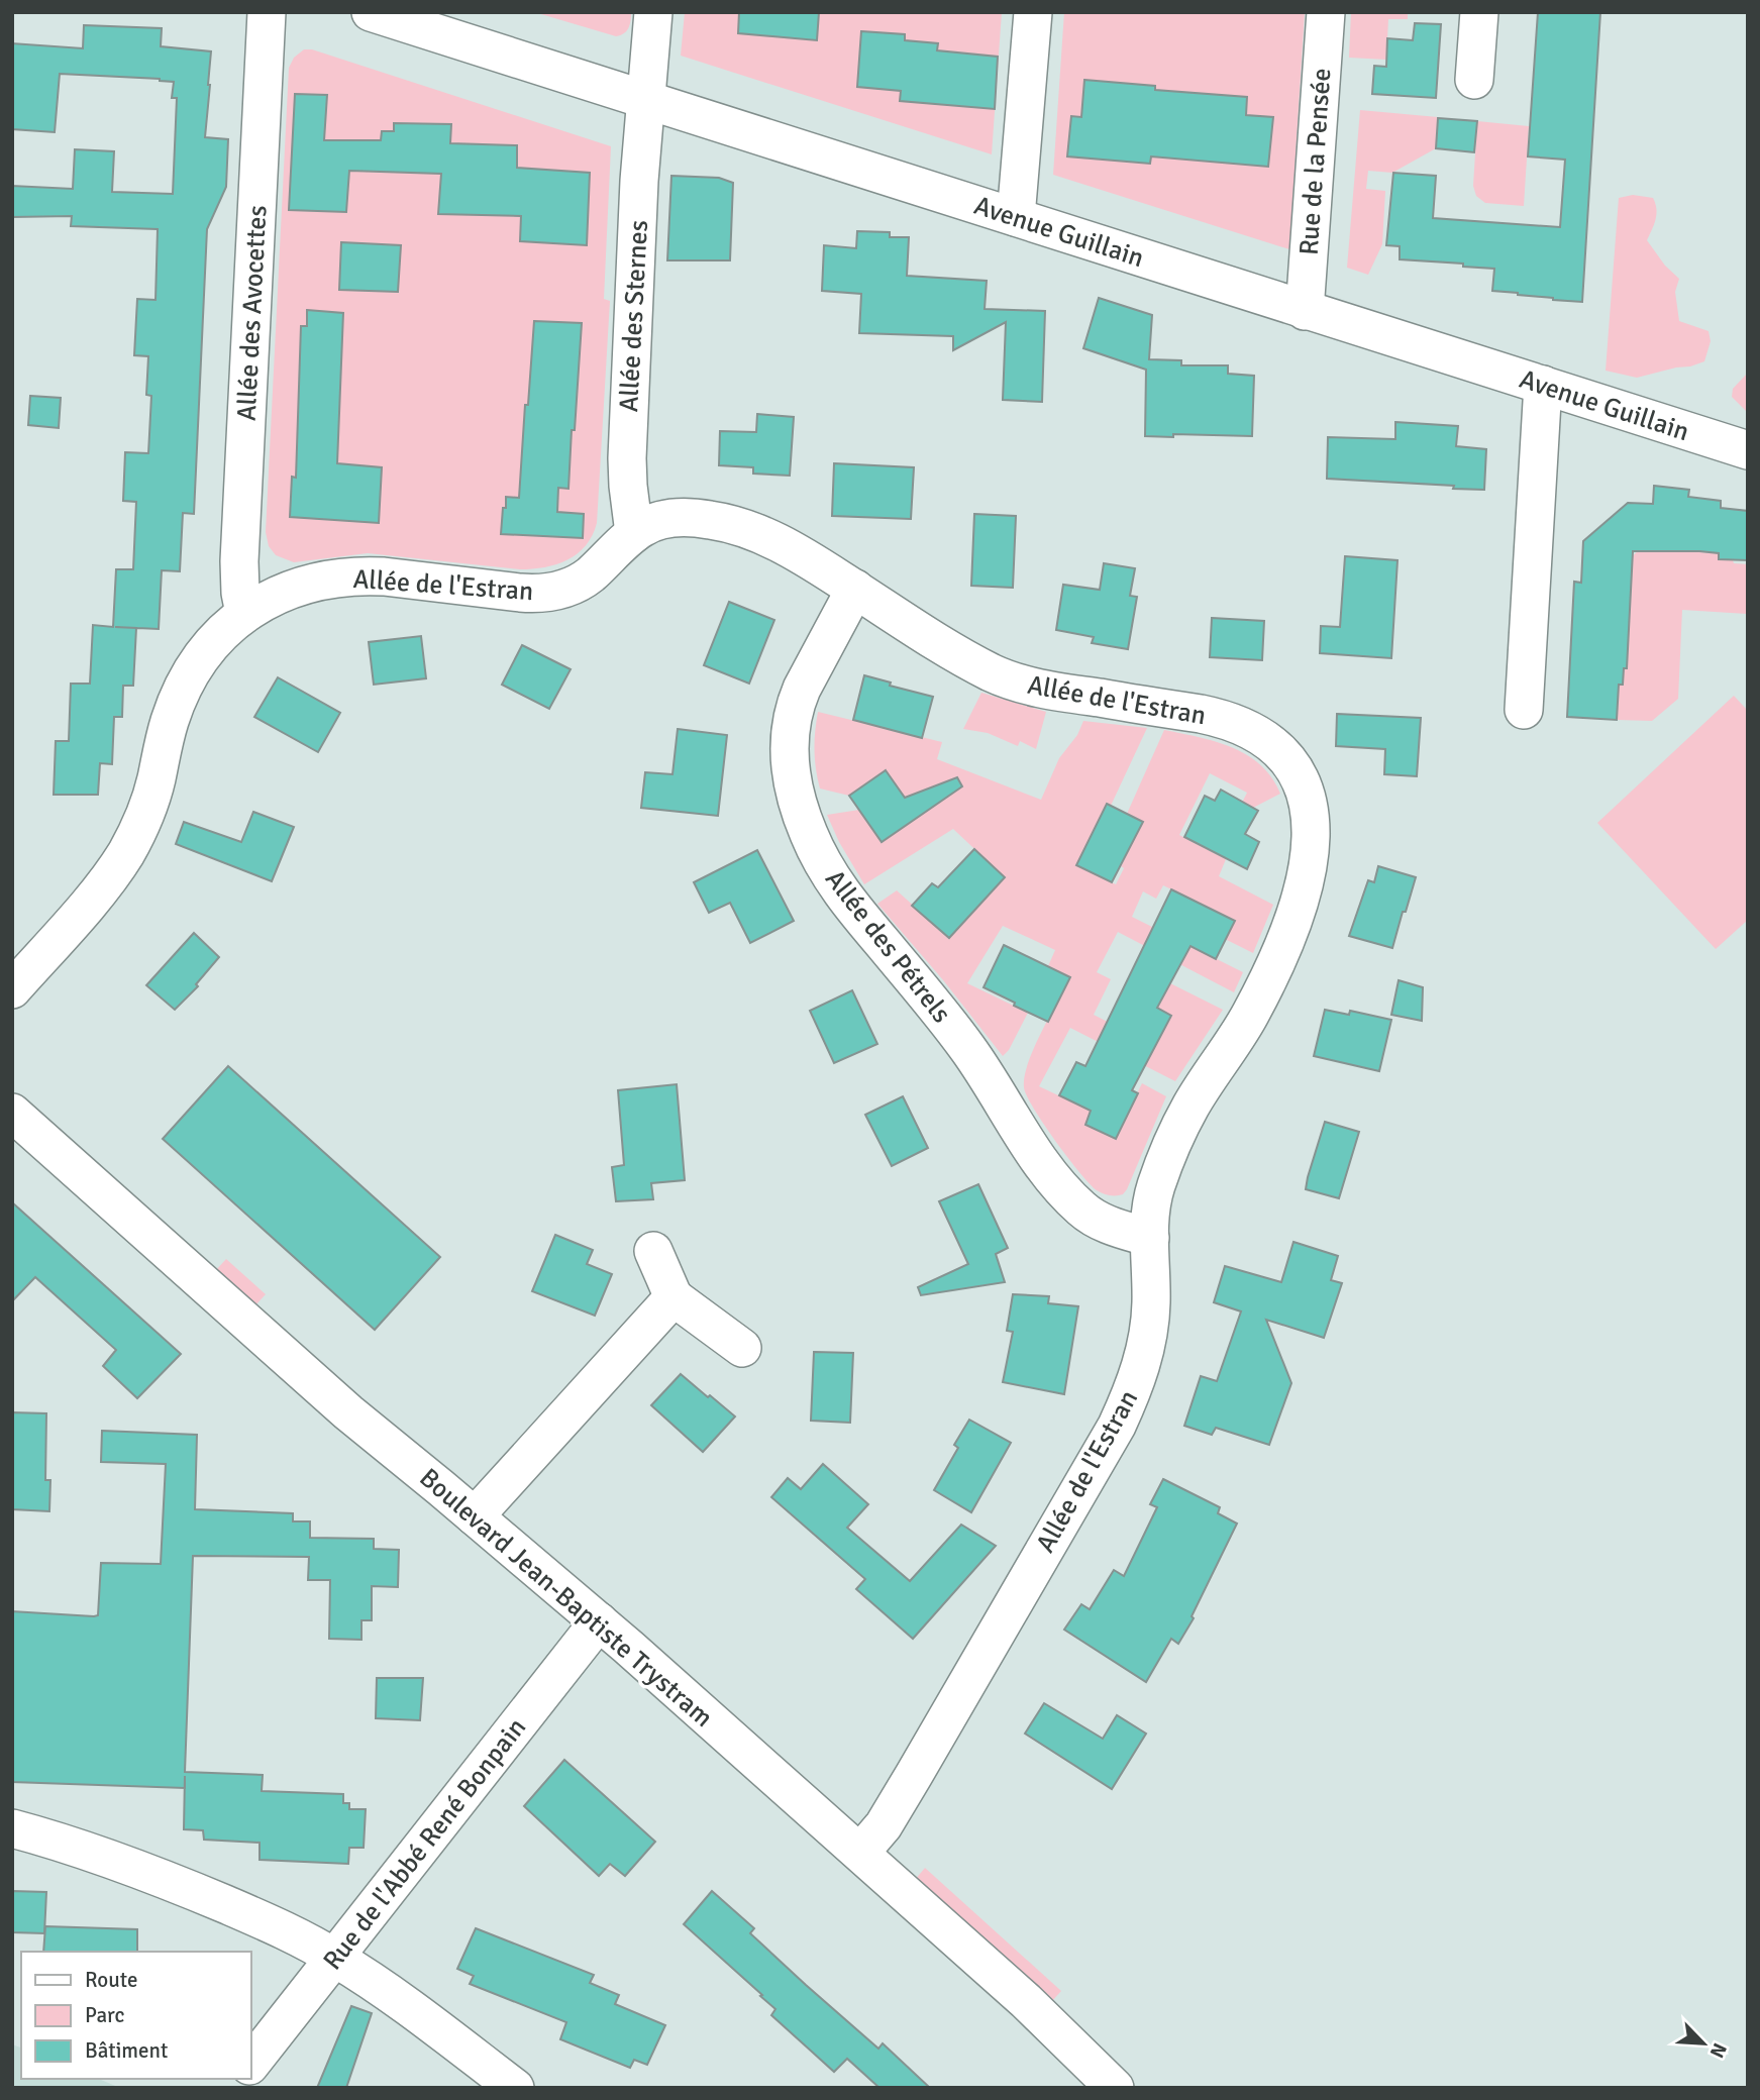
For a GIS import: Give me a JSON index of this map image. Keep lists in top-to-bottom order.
{
  "streets": {
    "street": [
      "Rue de la Pensée",
      "Avenue Guillain",
      "Allée des Avocettes",
      "Allée des Sternes",
      "Allée de l'Estran",
      "Allée des Pétrels",
      "Boulevard Jean-Baptiste Trystram",
      "Rue de l'Abbé René Bonpain"
    ]
  },
  "crossings": [
    ["Rue de la Pensée", "Avenue Guillain"],
    ["Avenue Guillain", "Allée des Sternes"],
    ["Allée des Avocettes", "Allée de l'Estran"],
    ["Allée des Sternes", "Allée de l'Estran"],
    ["Allée de l'Estran", "Allée des Pétrels"],
    ["Allée de l'Estran", "Boulevard Jean-Baptiste Trystram"],
    ["Boulevard Jean-Baptiste Trystram", "Rue de l'Abbé René Bonpain"]
  ],
  "legend": ["Route", "Parc", "Bâtiment"],
  "north": "bottom right"
}
